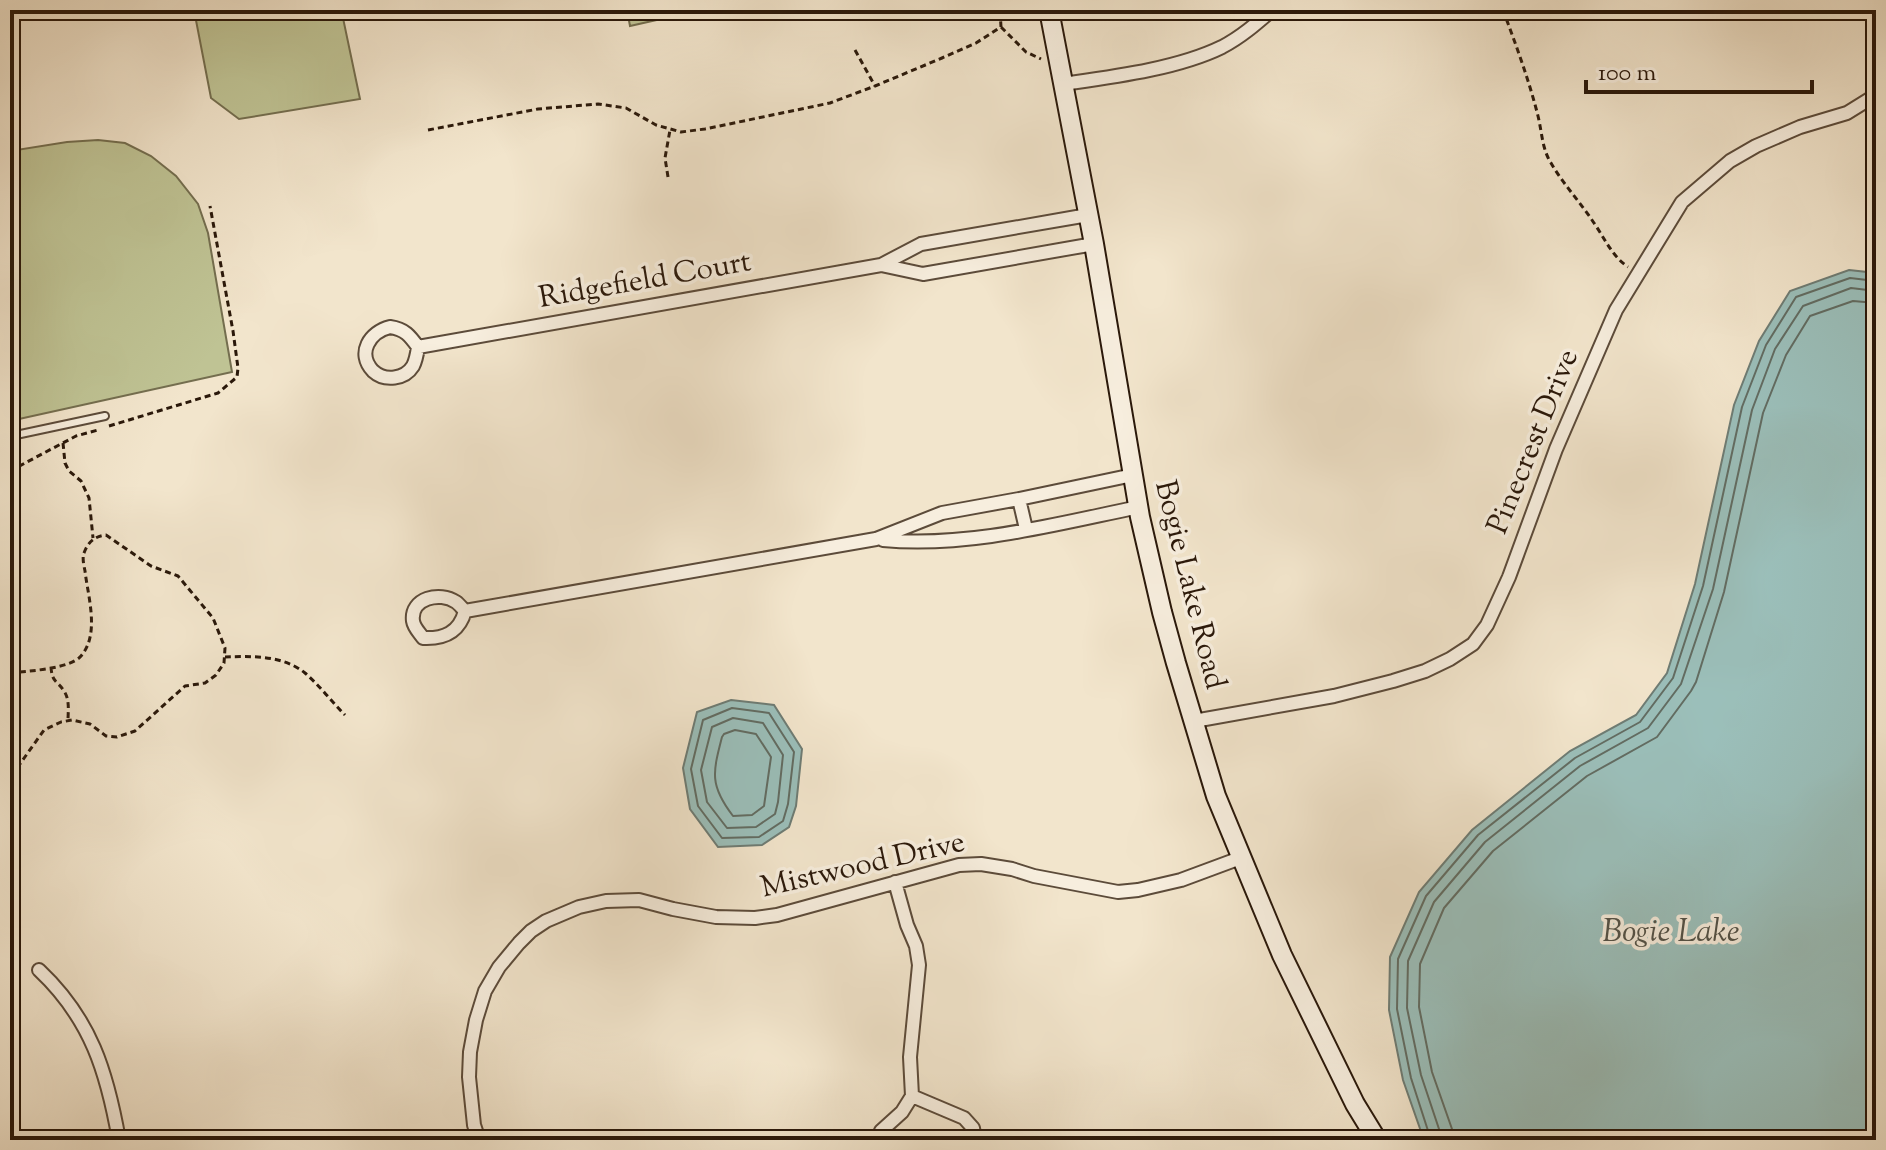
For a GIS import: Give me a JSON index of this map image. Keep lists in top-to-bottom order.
{
  "streets": {
    "main road": ["Bogie Lake Road"],
    "street": ["Ridgefield Court", "Pinecrest Drive", "Mistwood Drive"]
  },
  "crossings": [
    ["Ridgefield Court", "Bogie Lake Road"],
    ["Pinecrest Drive", "Bogie Lake Road"],
    ["Bogie Lake Road", "Mistwood Drive"]
  ],
  "water": ["Bogie Lake"],
  "scale_bar": "100 m"
}
